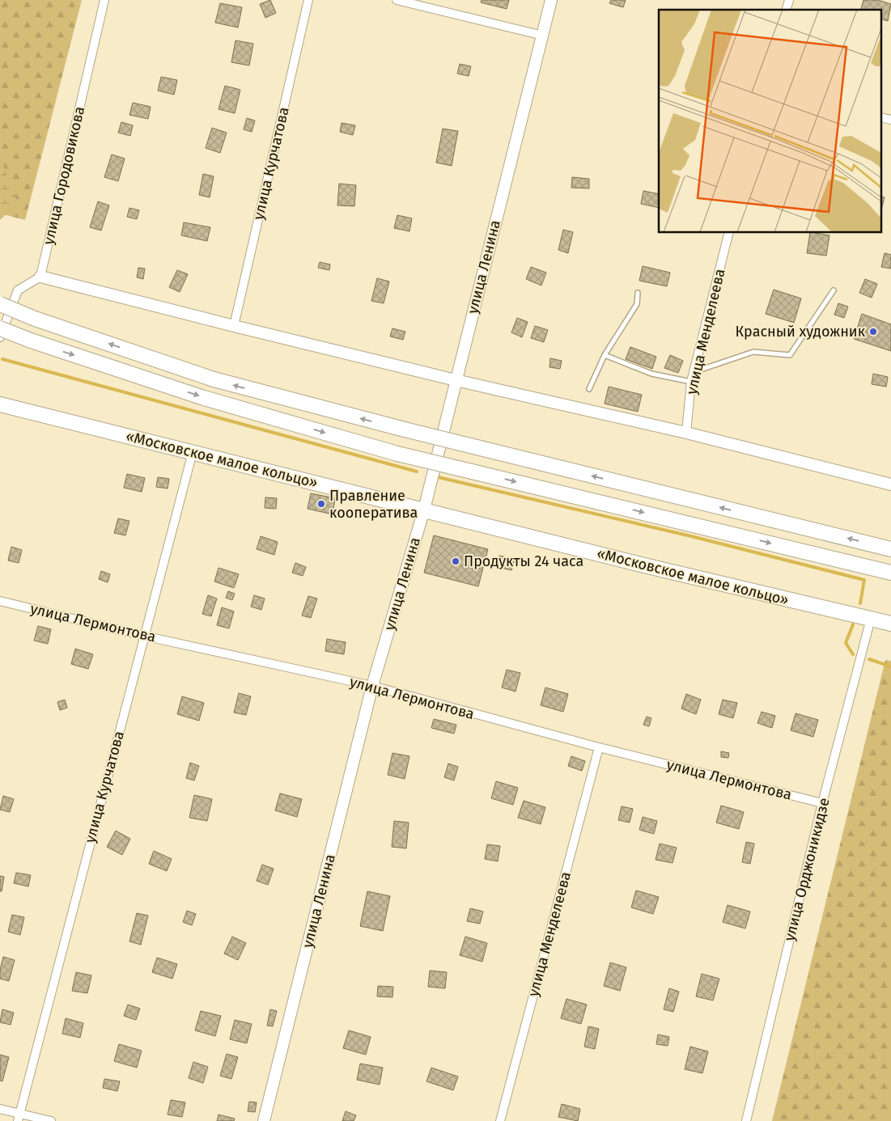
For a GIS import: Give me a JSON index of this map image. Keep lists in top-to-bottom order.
{
  "streets": {
    "highway": ["«Московское малое кольцо»"],
    "street": [
      "улица Курчатова",
      "улица Городовикова",
      "улица Ленина",
      "улица Менделеева",
      "улица Лермонтова",
      "улица Орджоникидзе"
    ]
  },
  "crossings": [
    ["улица Курчатова", "«Московское малое кольцо»"],
    ["улица Курчатова", "улица Лермонтова"],
    ["улица Ленина", "«Московское малое кольцо»"],
    ["улица Ленина", "улица Лермонтова"],
    ["улица Менделеева", "улица Лермонтова"],
    ["«Московское малое кольцо»", "улица Орджоникидзе"],
    ["улица Лермонтова", "улица Орджоникидзе"]
  ],
  "places": ["Красный художник", "Правление кооператива", "Продукты 24 часа"]
}
